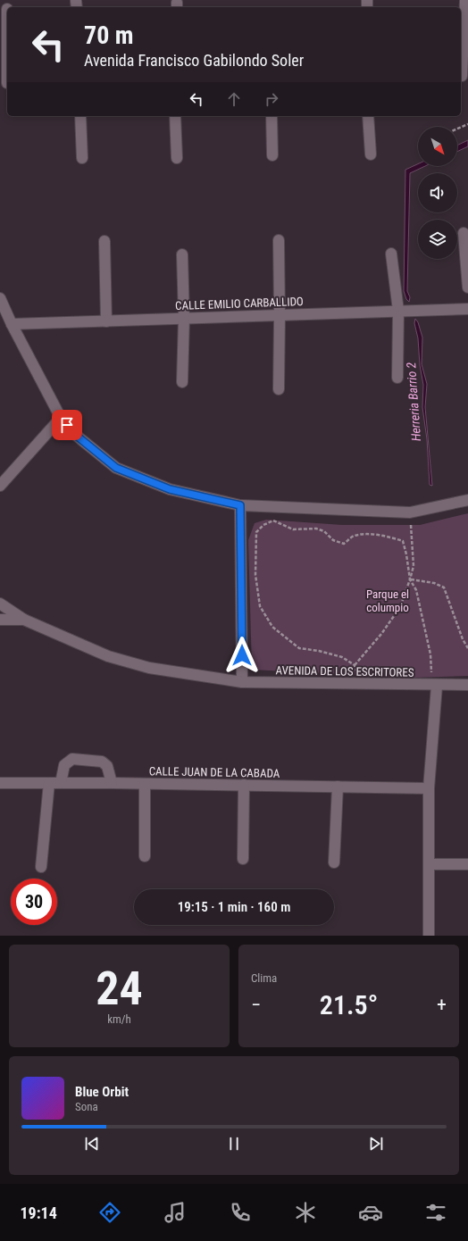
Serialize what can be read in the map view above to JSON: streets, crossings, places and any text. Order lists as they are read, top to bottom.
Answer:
{
  "streets": {
    "street": ["CALLE EMILIO CARBALLIDO", "AVENIDA DE LOS ESCRITORES", "CALLE JUAN DE LA CABADA"]
  },
  "water": ["Herreria Barrio 2"],
  "parks": ["Parque el columpio"],
  "north": "bottom right",
  "page": {
    "turn": ["70 m", "Avenida Francisco Gabilondo Soler"],
    "limit": "30",
    "trip": "19:15 · 1 min · 160 m",
    "tile": [
      ["24", "km/h"],
      "Clima"
    ],
    "heat": ["−", "21.5°", "+"],
    "song": ["Blue Orbit", "Sona"],
    "tabs": "19:14"
  }
}
